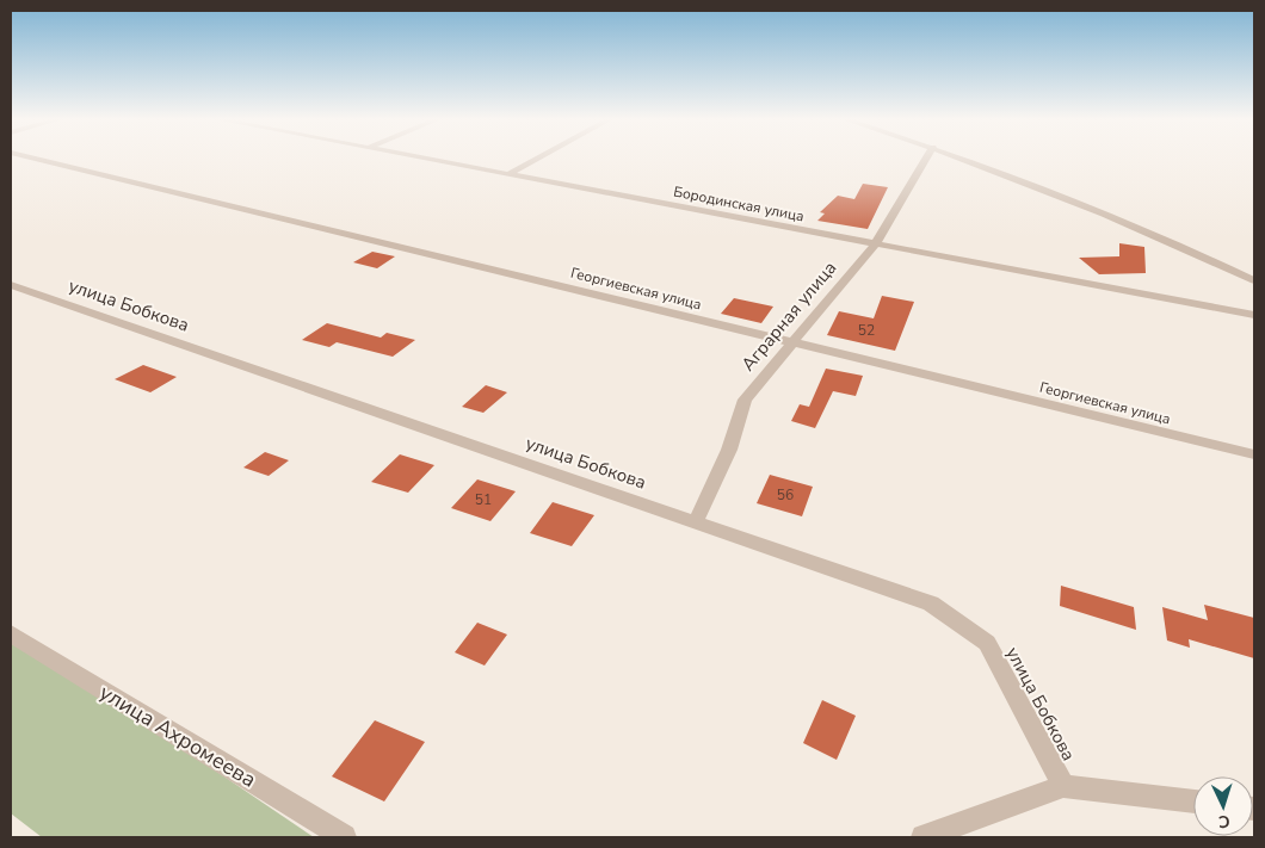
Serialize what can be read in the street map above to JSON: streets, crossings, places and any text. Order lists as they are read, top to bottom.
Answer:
{
  "streets": {
    "street": [
      "Бородинская улица",
      "Георгиевская улица",
      "улица Бобкова",
      "Аграрная улица",
      "улица Ахромеева"
    ]
  },
  "crossings": [
    ["Бородинская улица", "Аграрная улица"],
    ["Георгиевская улица", "Аграрная улица"],
    ["улица Бобкова", "Аграрная улица"]
  ],
  "house_numbers": ["52", "56", "51"],
  "north": "bottom"
}
